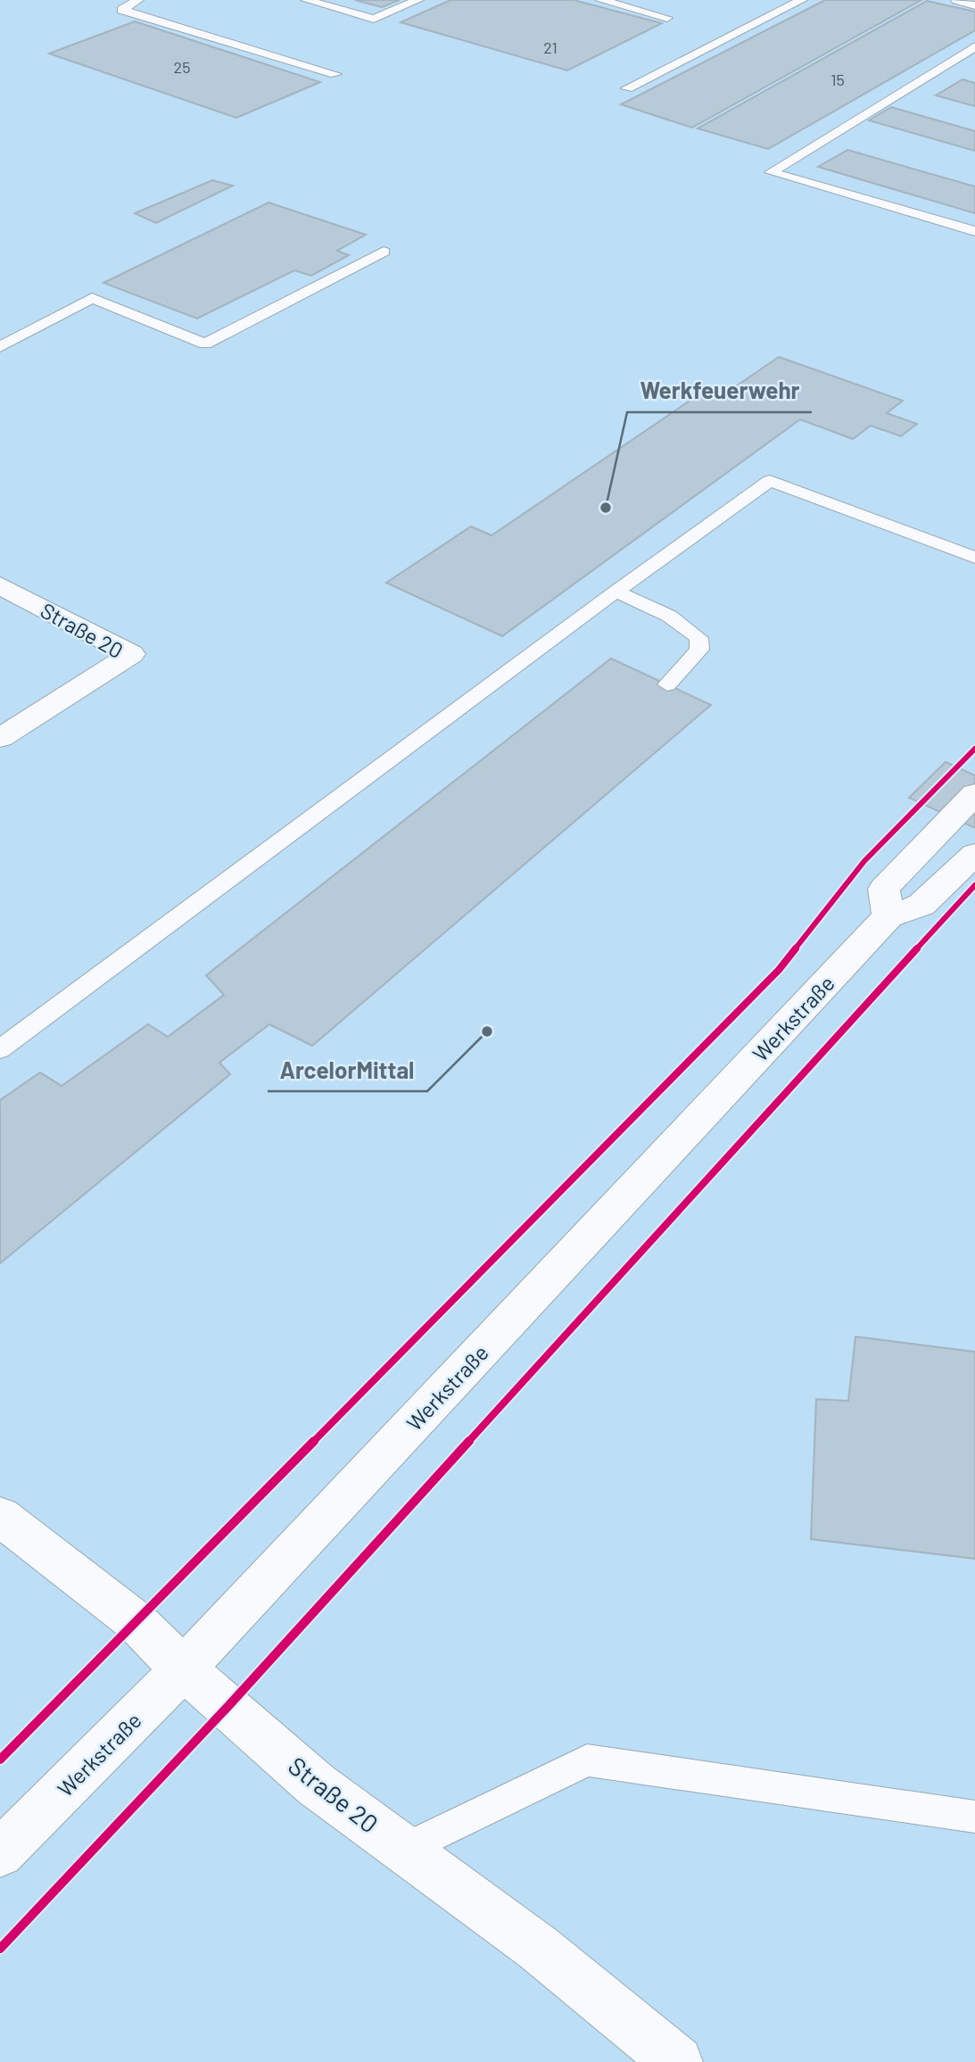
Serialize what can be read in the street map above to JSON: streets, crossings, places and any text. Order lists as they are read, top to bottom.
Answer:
{
  "streets": {
    "street": ["Straße 20", "Werkstraße"]
  },
  "crossings": [
    ["Straße 20", "Werkstraße"]
  ],
  "places": ["Werkfeuerwehr", "ArcelorMittal"],
  "house_numbers": ["21", "25", "15"]
}
